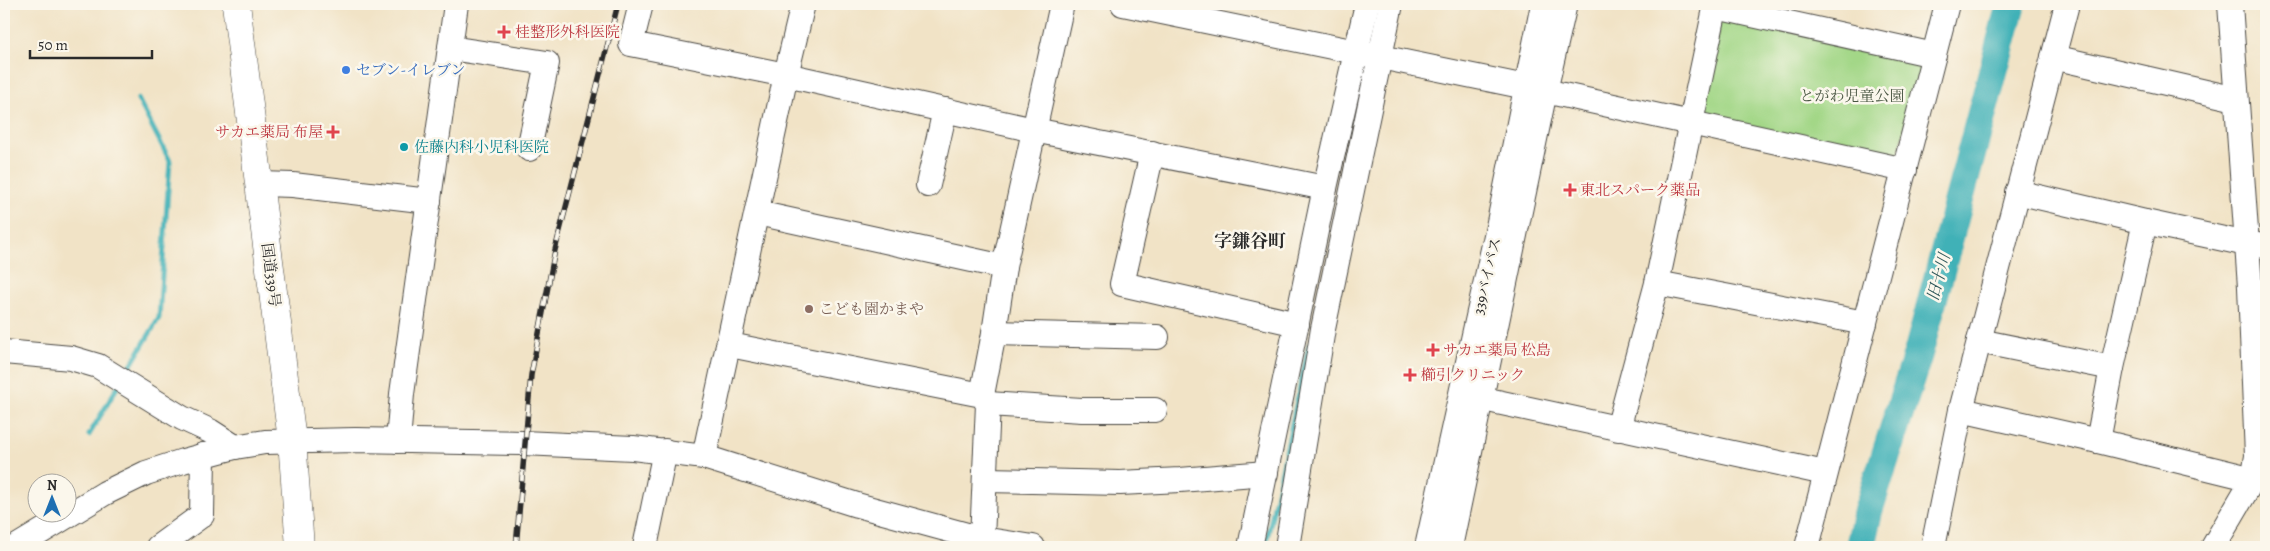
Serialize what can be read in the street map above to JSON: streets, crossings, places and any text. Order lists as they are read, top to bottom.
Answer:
{
  "streets": {
    "highway": ["国道339号"],
    "street": ["339バイパス"]
  },
  "districts": ["字鎌谷町"],
  "water": ["旧十川"],
  "parks": ["とがわ児童公園"],
  "places": {
    "health": [
      "桂整形外科医院",
      "サカエ薬局 布屋",
      "東北スパーク薬品",
      "サカエ薬局 松島",
      "櫛引クリニック"
    ],
    "other": ["セブン-イレブン", "佐藤内科小児科医院", "こども園かまや"]
  },
  "scale_bar": "50 m",
  "north": "top"
}
